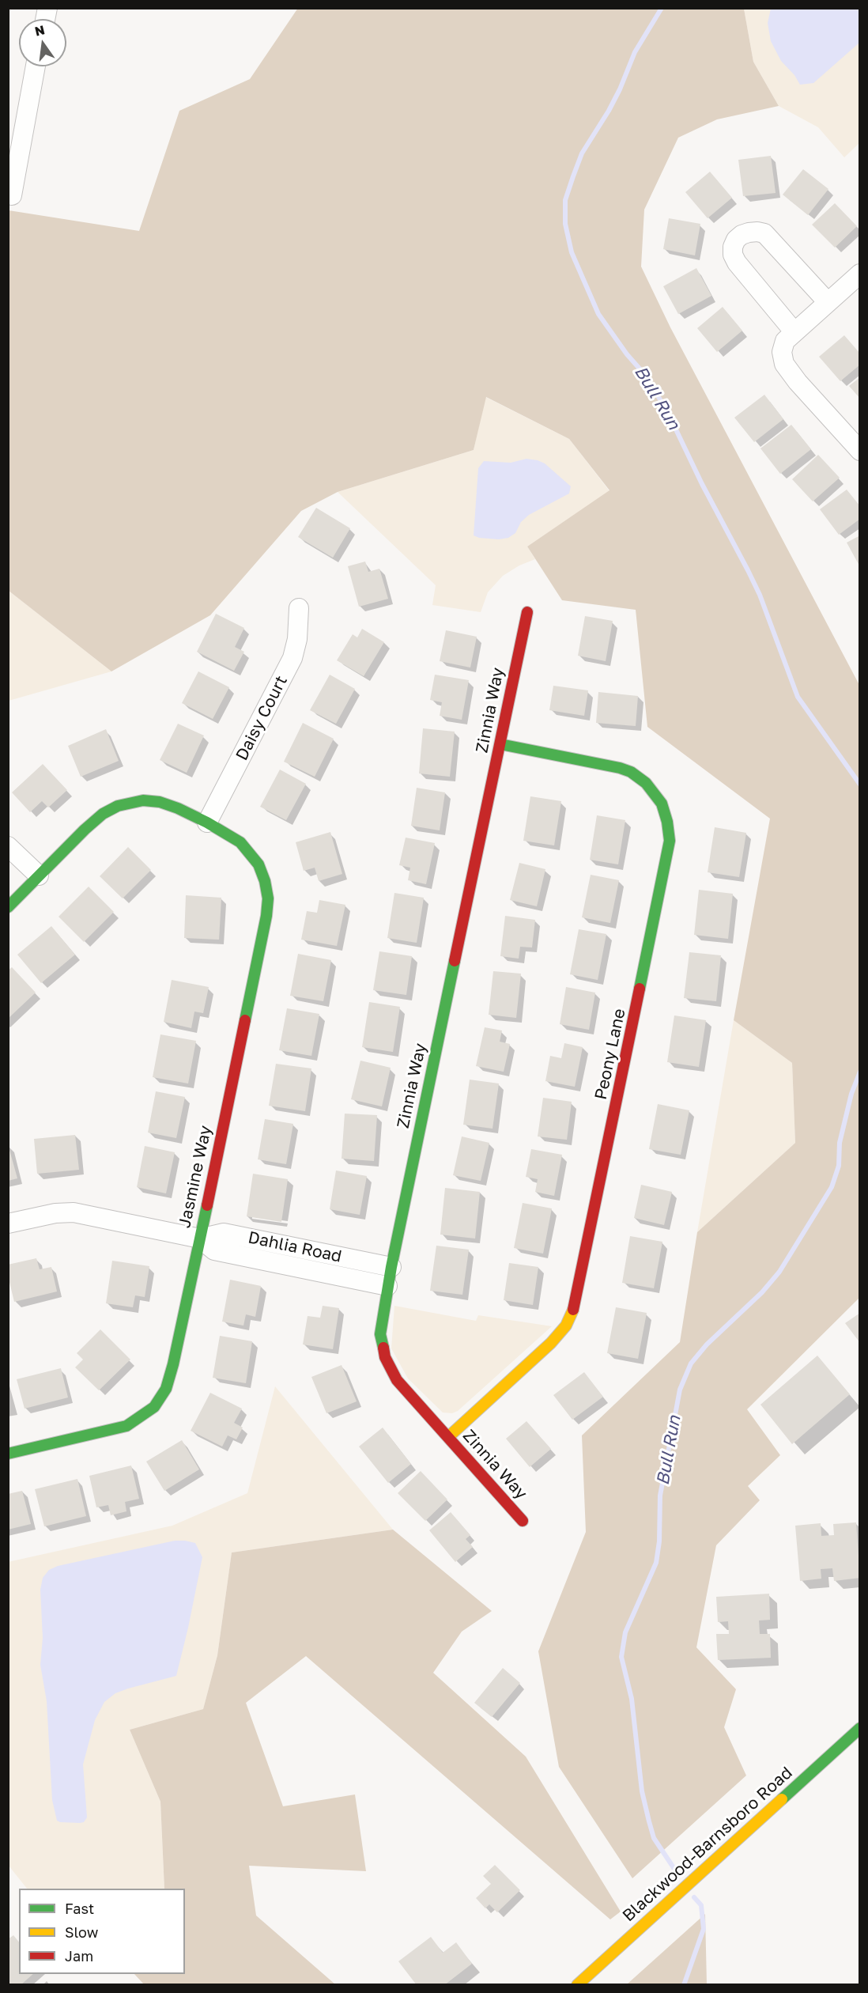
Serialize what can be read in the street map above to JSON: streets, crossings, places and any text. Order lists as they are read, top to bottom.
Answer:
{
  "streets": {
    "street": [
      "Zinnia Way",
      "Daisy Court",
      "Peony Lane",
      "Jasmine Way",
      "Dahlia Road",
      "Blackwood-Barnsboro Road"
    ]
  },
  "crossings": [
    ["Zinnia Way", "Peony Lane"],
    ["Zinnia Way", "Dahlia Road"],
    ["Daisy Court", "Jasmine Way"],
    ["Jasmine Way", "Dahlia Road"]
  ],
  "water": ["Bull Run"],
  "legend": ["Fast", "Slow", "Jam"],
  "north": "top"
}
